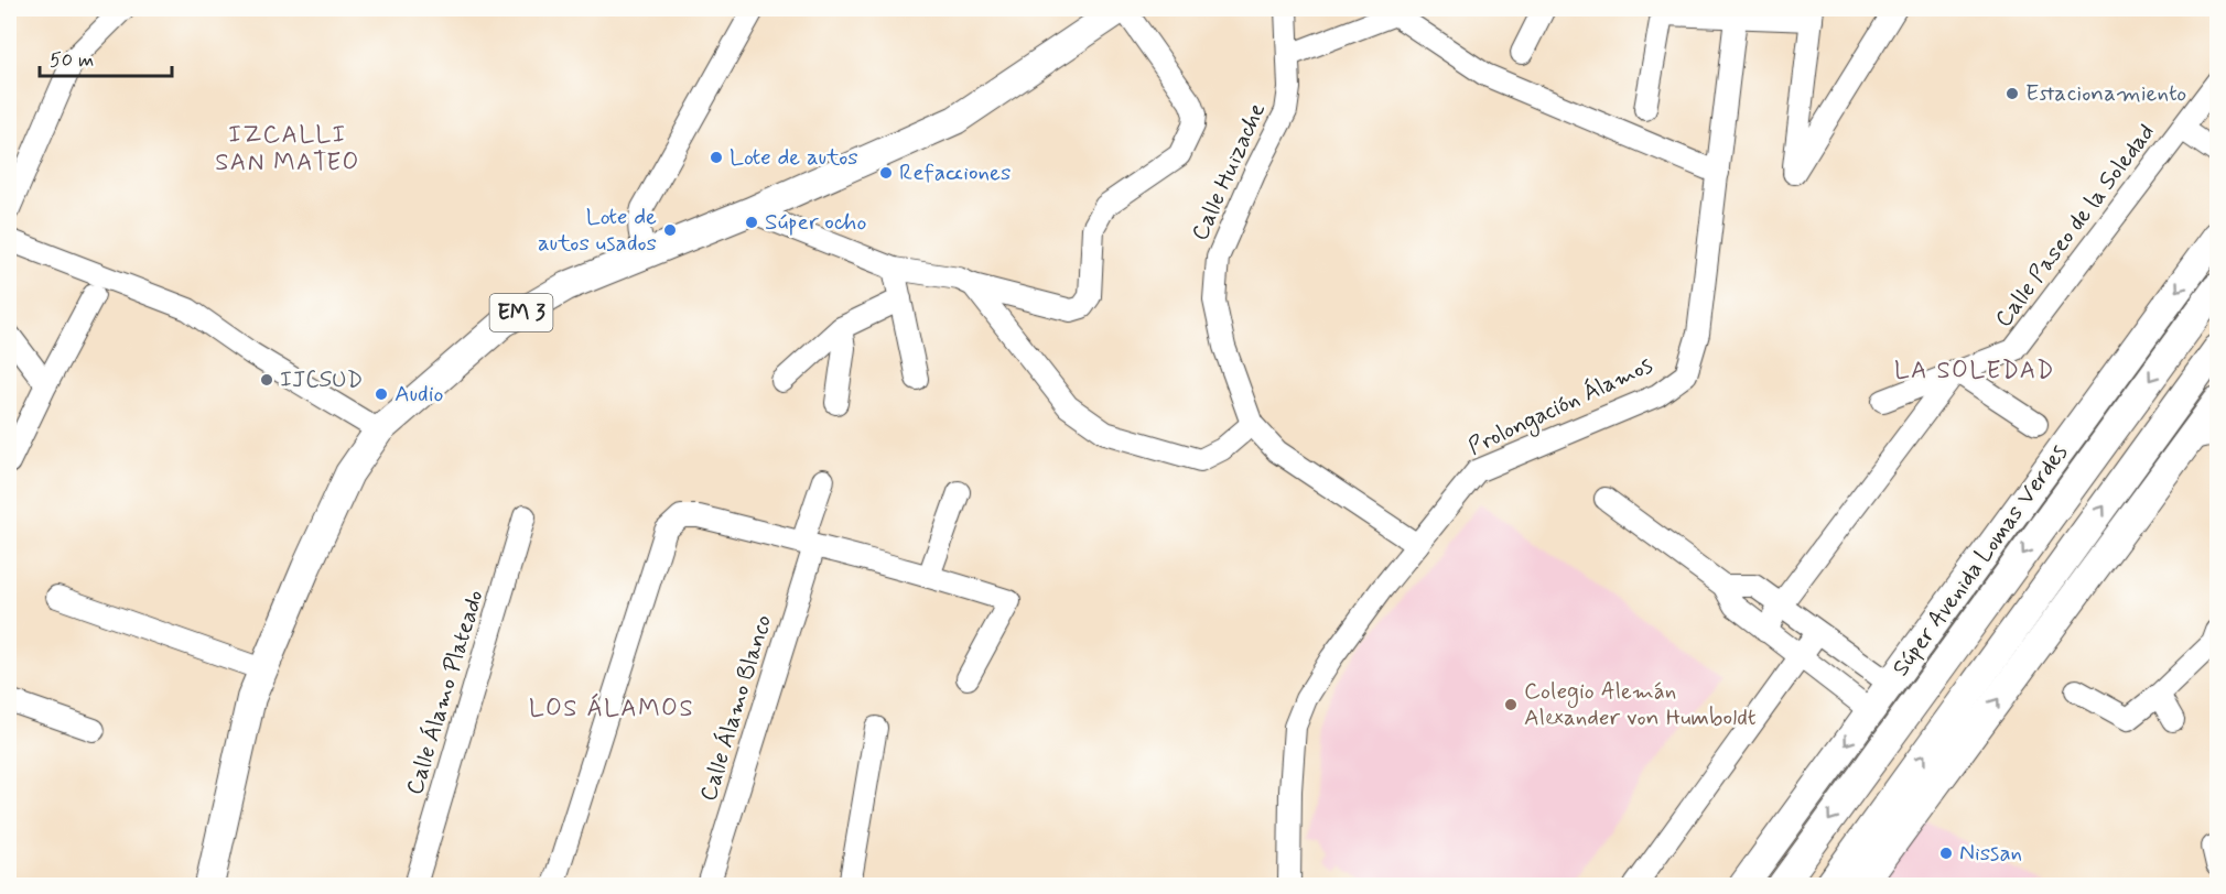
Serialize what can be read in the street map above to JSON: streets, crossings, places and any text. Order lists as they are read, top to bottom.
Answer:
{
  "streets": {
    "main road": ["EM 3", "Súper Avenida Lomas Verdes"],
    "street": [
      "Calle Huizache",
      "Calle Paseo de la Soledad",
      "Prolongación Álamos",
      "Calle Álamo Plateado",
      "Calle Álamo Blanco"
    ]
  },
  "crossings": [
    ["Calle Huizache", "Prolongación Álamos"]
  ],
  "districts": ["IZCALLI SAN MATEO", "LA SOLEDAD", "LOS ÁLAMOS"],
  "places": [
    "Estacionamiento",
    "Lote de autos",
    "Refacciones",
    "Súper ocho",
    "Lote de autos usados",
    "IJCSUD",
    "Audio",
    "Colegio Alemán Alexander von Humboldt",
    "Nissan"
  ],
  "scale_bar": "50 m"
}
